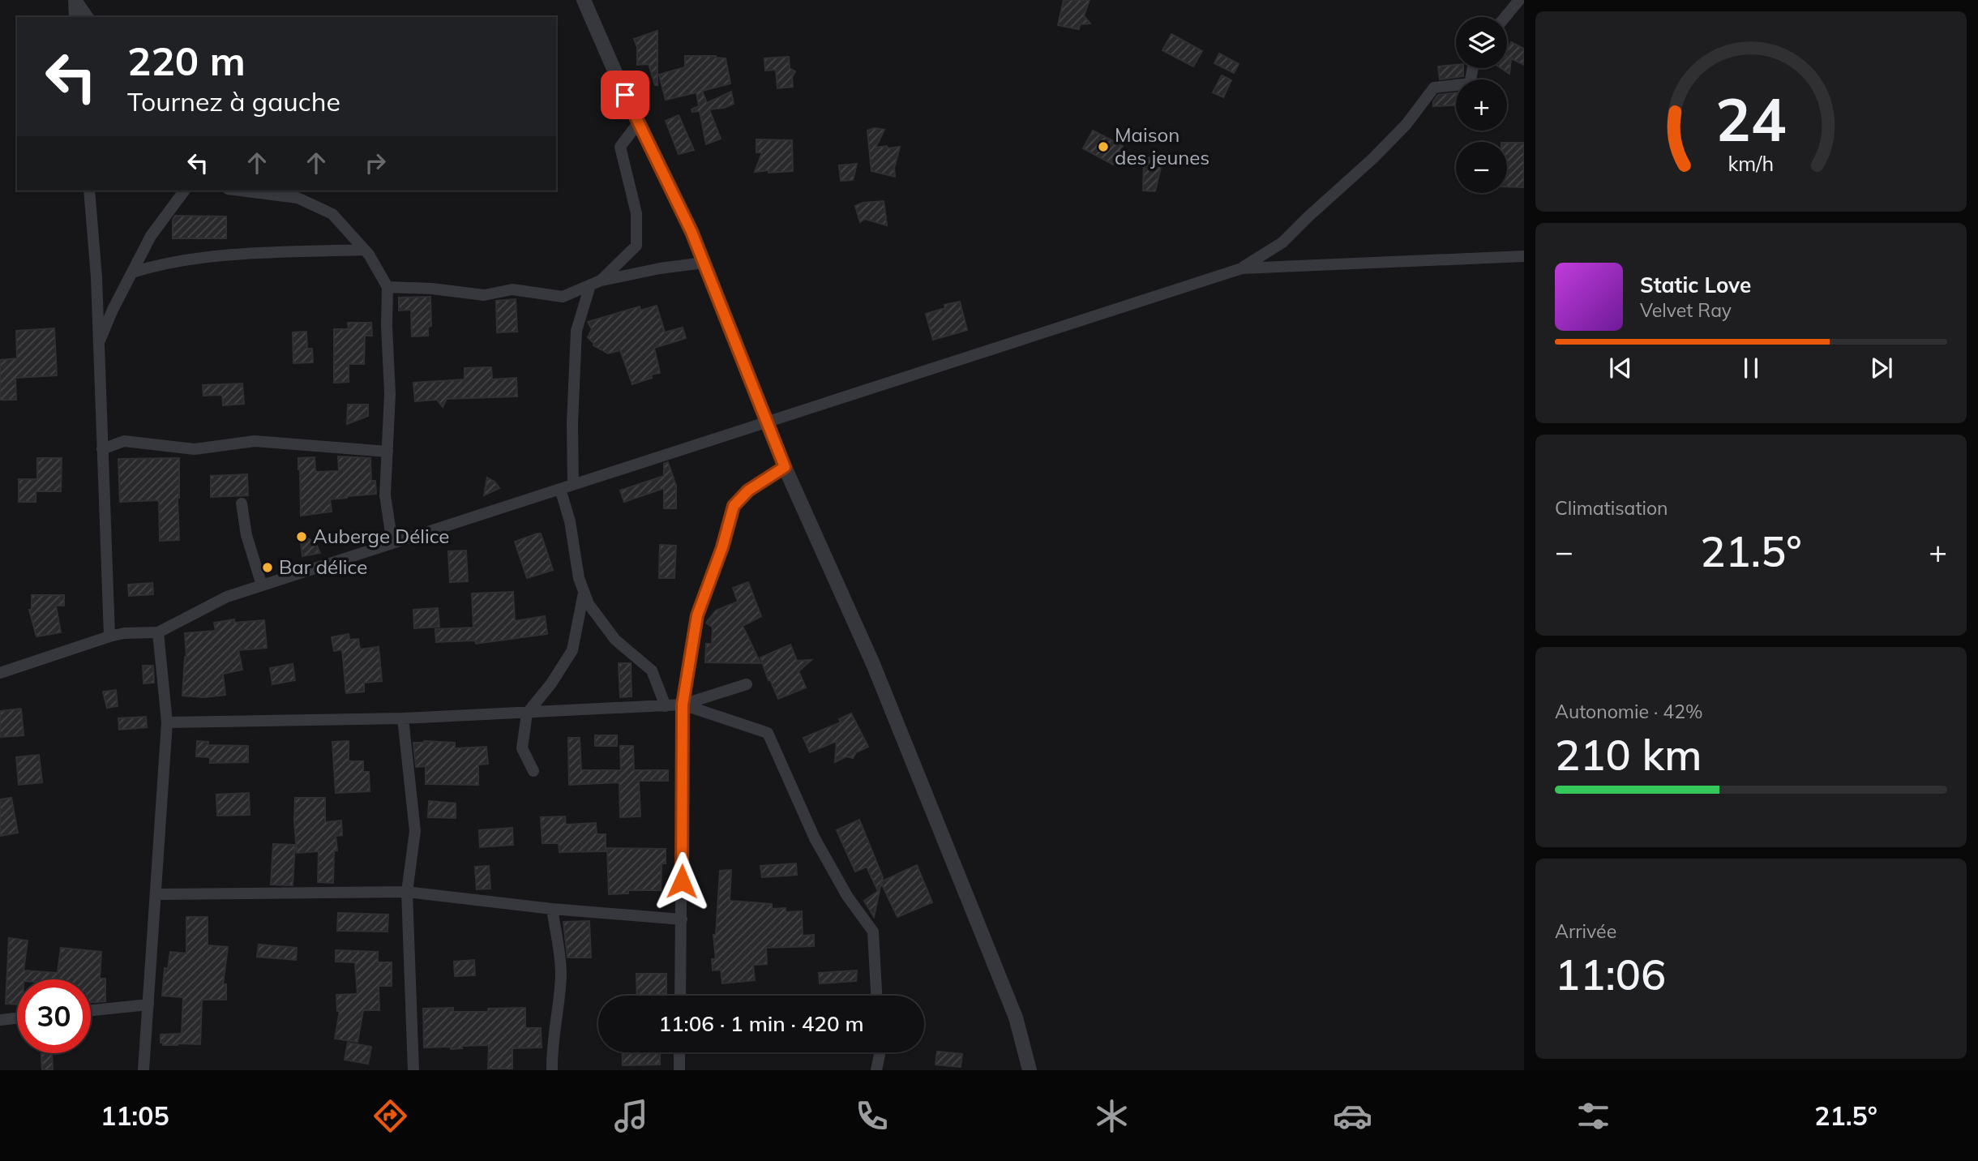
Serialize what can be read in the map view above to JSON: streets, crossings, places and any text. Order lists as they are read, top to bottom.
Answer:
{
  "places": ["Maison des jeunes", "Auberge Délice", "Bar délice"],
  "page": {
    "map_buttons": ["+", "−"],
    "turn": ["220 m", "Tournez à gauche"],
    "song": ["Static Love", "Velvet Ray"],
    "tile": [
      "Climatisation",
      ["Autonomie · 42%", "210 km"],
      ["Arrivée", "11:06"]
    ],
    "heat": ["−", "21.5°", "+"],
    "limit": "30",
    "trip": "11:06 · 1 min · 420 m",
    "tabs": ["11:05", "21.5°"],
    "gauge": ["24", "km/h"]
  }
}
